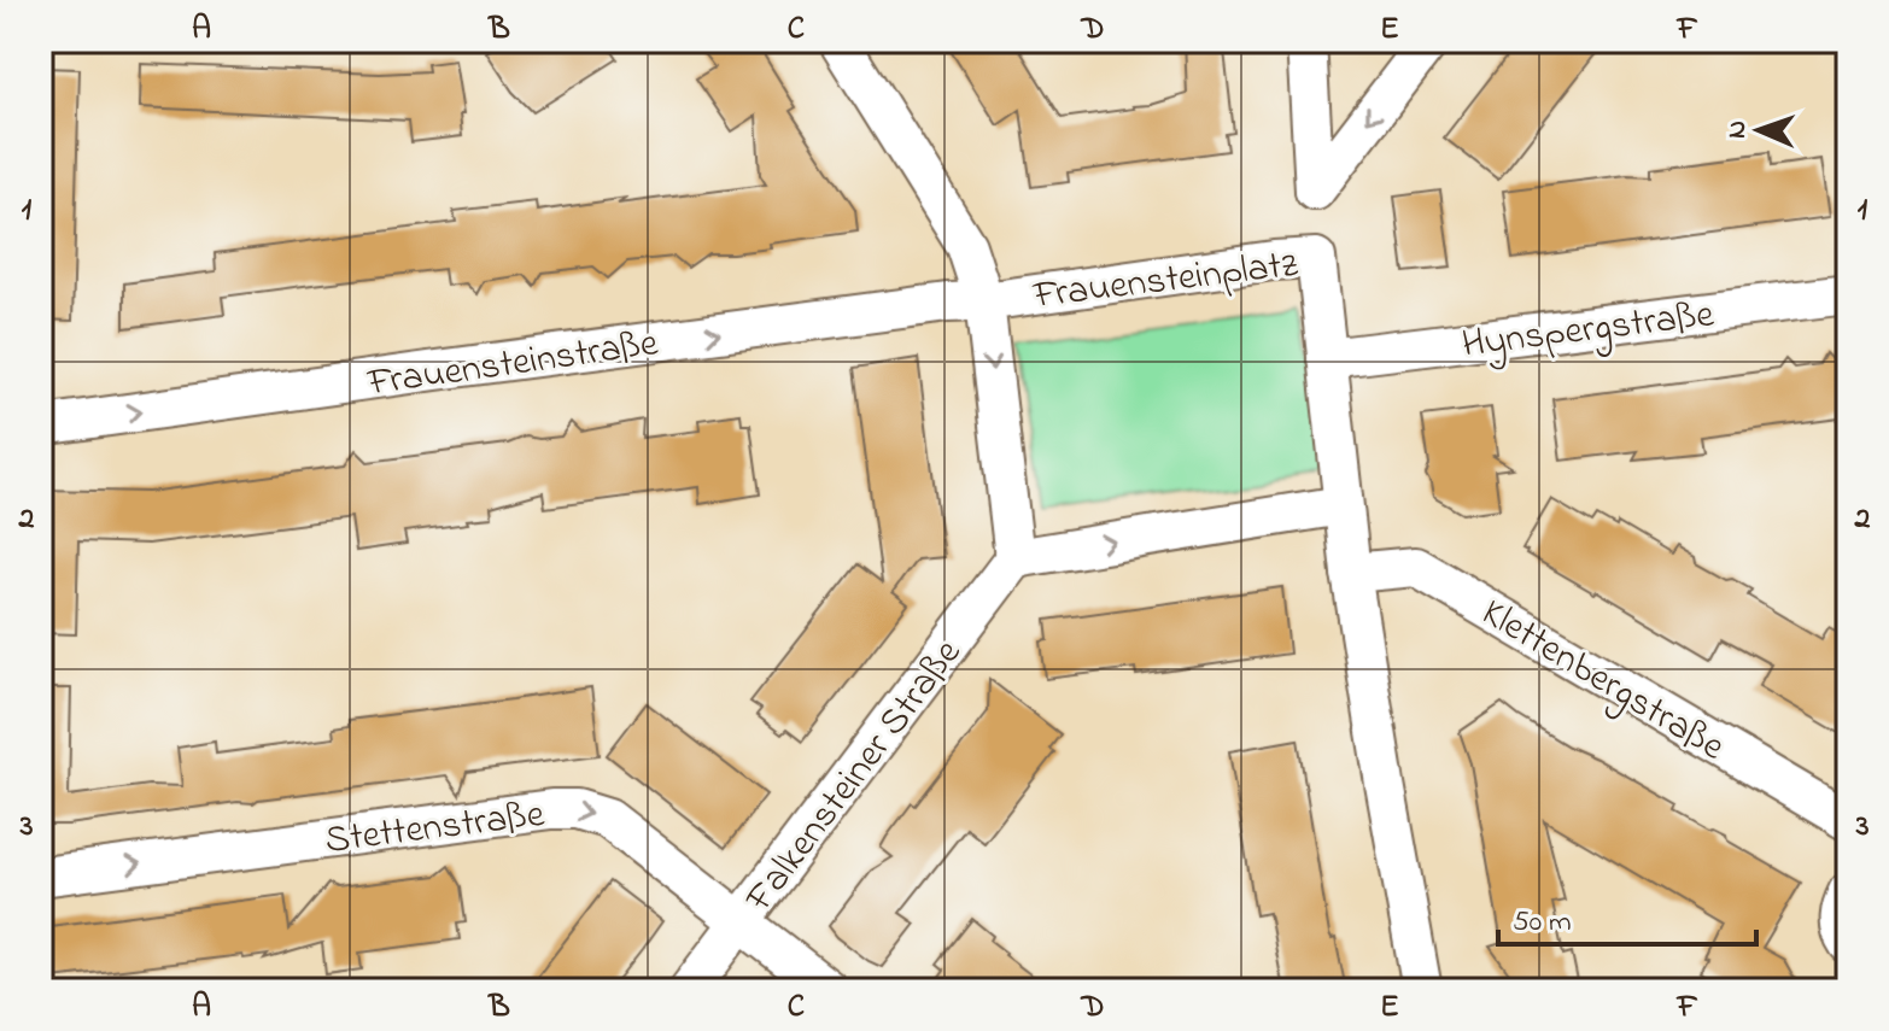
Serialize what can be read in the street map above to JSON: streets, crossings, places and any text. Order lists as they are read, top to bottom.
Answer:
{
  "streets": {
    "street": [
      "Frauensteinplatz",
      "Hynspergstraße",
      "Frauensteinstraße",
      "Klettenbergstraße",
      "Falkensteiner Straße",
      "Stettenstraße"
    ]
  },
  "crossings": [
    ["Frauensteinplatz", "Hynspergstraße"],
    ["Frauensteinplatz", "Frauensteinstraße"],
    ["Frauensteinplatz", "Klettenbergstraße"],
    ["Frauensteinplatz", "Falkensteiner Straße"],
    ["Falkensteiner Straße", "Stettenstraße"]
  ],
  "one_way": ["Frauensteinstraße", "Stettenstraße"],
  "scale_bar": "50 m",
  "north": "left",
  "grid": {
    "columns": [
      "A",
      "B",
      "C",
      "D",
      "E",
      "F"
    ],
    "rows": ["1", "2", "3"]
  }
}
